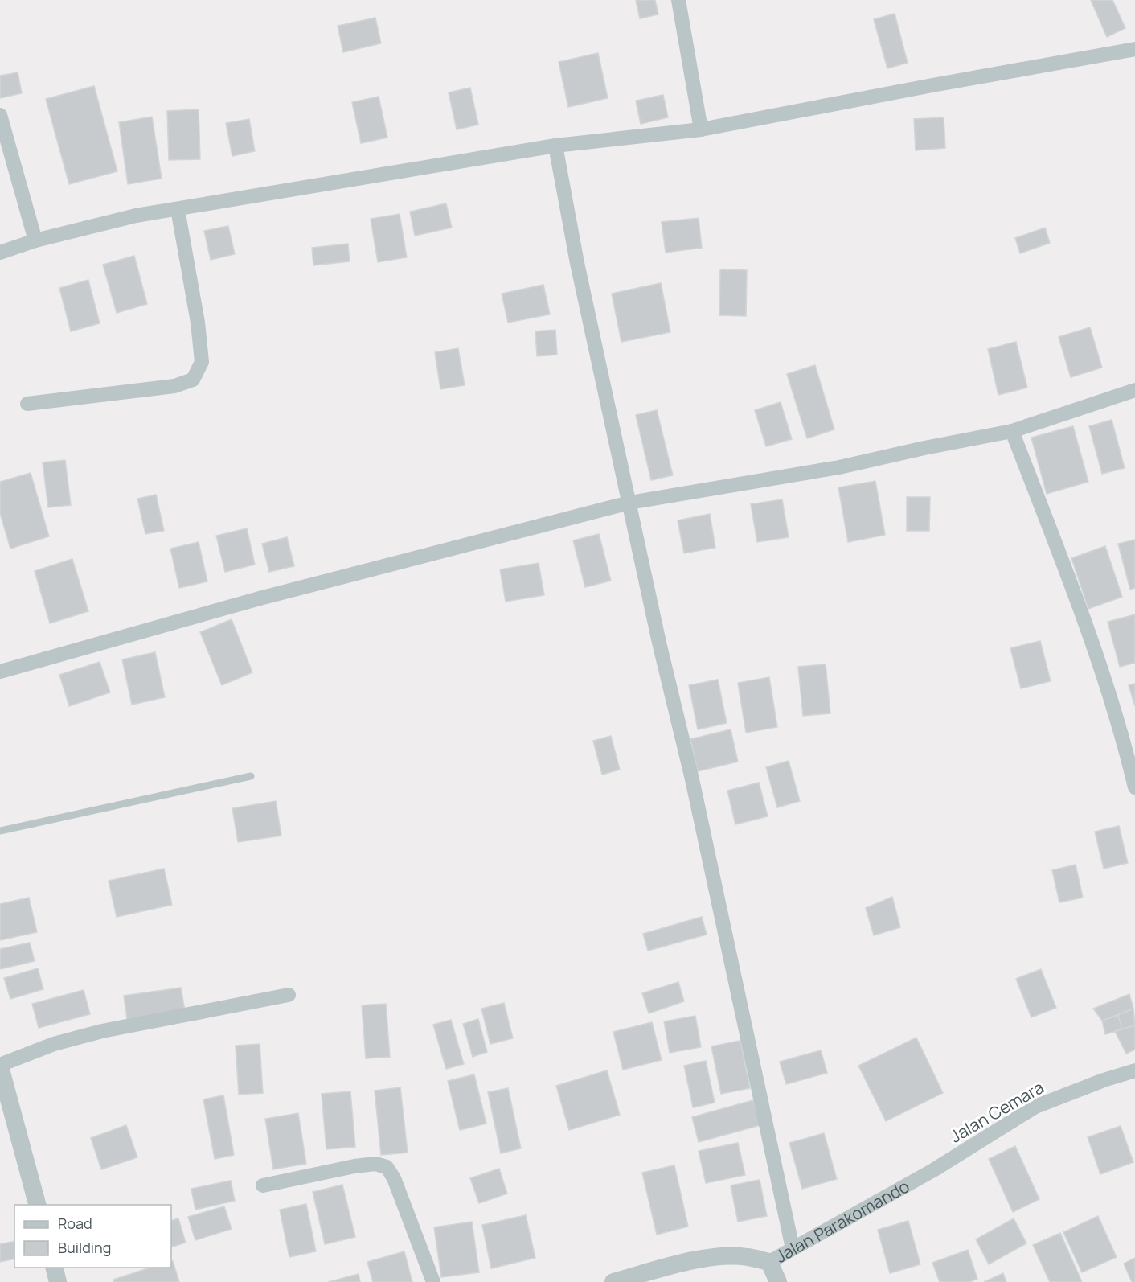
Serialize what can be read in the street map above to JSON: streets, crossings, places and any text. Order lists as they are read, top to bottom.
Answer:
{
  "streets": {
    "street": ["Jalan Cemara", "Jalan Parakomando"]
  },
  "crossings": [
    ["Jalan Cemara", "Jalan Parakomando"]
  ],
  "legend": ["Road", "Building"]
}
